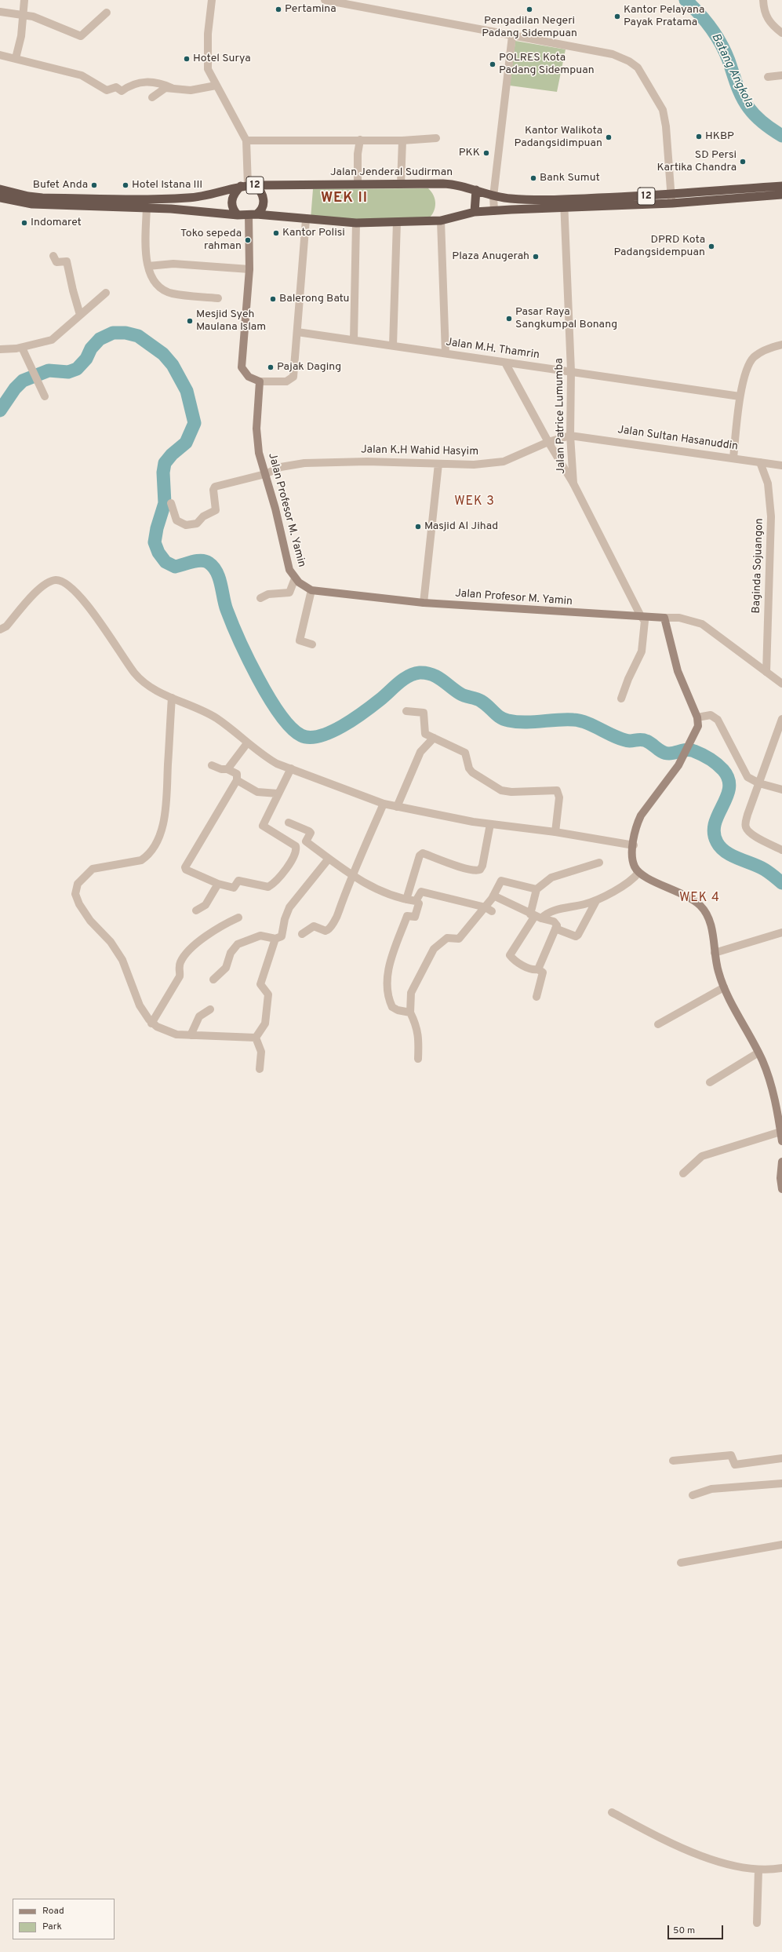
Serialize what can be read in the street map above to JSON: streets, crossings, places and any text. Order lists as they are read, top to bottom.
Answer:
{
  "streets": {
    "highway": ["Jalan Jenderal Sudirman", "12"],
    "main road": ["Jalan Profesor M. Yamin"],
    "street": [
      "Jalan M.H. Thamrin",
      "Jalan Patrice Lumumba",
      "Jalan Sultan Hasanuddin",
      "Jalan K.H Wahid Hasyim",
      "Baginda Sojuangon"
    ]
  },
  "crossings": [
    ["Jalan Jenderal Sudirman", "Jalan Patrice Lumumba"],
    ["Jalan M.H. Thamrin", "Jalan Patrice Lumumba"],
    ["Jalan Patrice Lumumba", "Jalan Sultan Hasanuddin"],
    ["Jalan Patrice Lumumba", "Jalan K.H Wahid Hasyim"],
    ["Jalan Patrice Lumumba", "Jalan Profesor M. Yamin"],
    ["Jalan Sultan Hasanuddin", "Jalan K.H Wahid Hasyim"],
    ["Jalan Sultan Hasanuddin", "Baginda Sojuangon"],
    ["Jalan K.H Wahid Hasyim", "Jalan Profesor M. Yamin"]
  ],
  "districts": ["WEK II", "WEK 3", "WEK 4"],
  "water": ["Batang Angkola"],
  "places": [
    "Pertamina",
    "Pengadilan Negeri Padang Sidempuan",
    "Kantor Pelayana Payak Pratama",
    "Hotel Surya",
    "POLRES Kota Padang Sidempuan",
    "HKBP",
    "Kantor Walikota Padangsidimpuan",
    "PKK",
    "SD Persi Kartika Chandra",
    "Bank Sumut",
    "Bufet Anda",
    "Hotel Istana III",
    "Indomaret",
    "Kantor Polisi",
    "Toko sepeda rahman",
    "DPRD Kota Padangsidempuan",
    "Plaza Anugerah",
    "Balerong Batu",
    "Pasar Raya Sangkumpal Bonang",
    "Mesjid Syeh Maulana Islam",
    "Pajak Daging",
    "Masjid Al Jihad"
  ],
  "legend": ["Road", "Park"],
  "scale_bar": "50 m"
}
